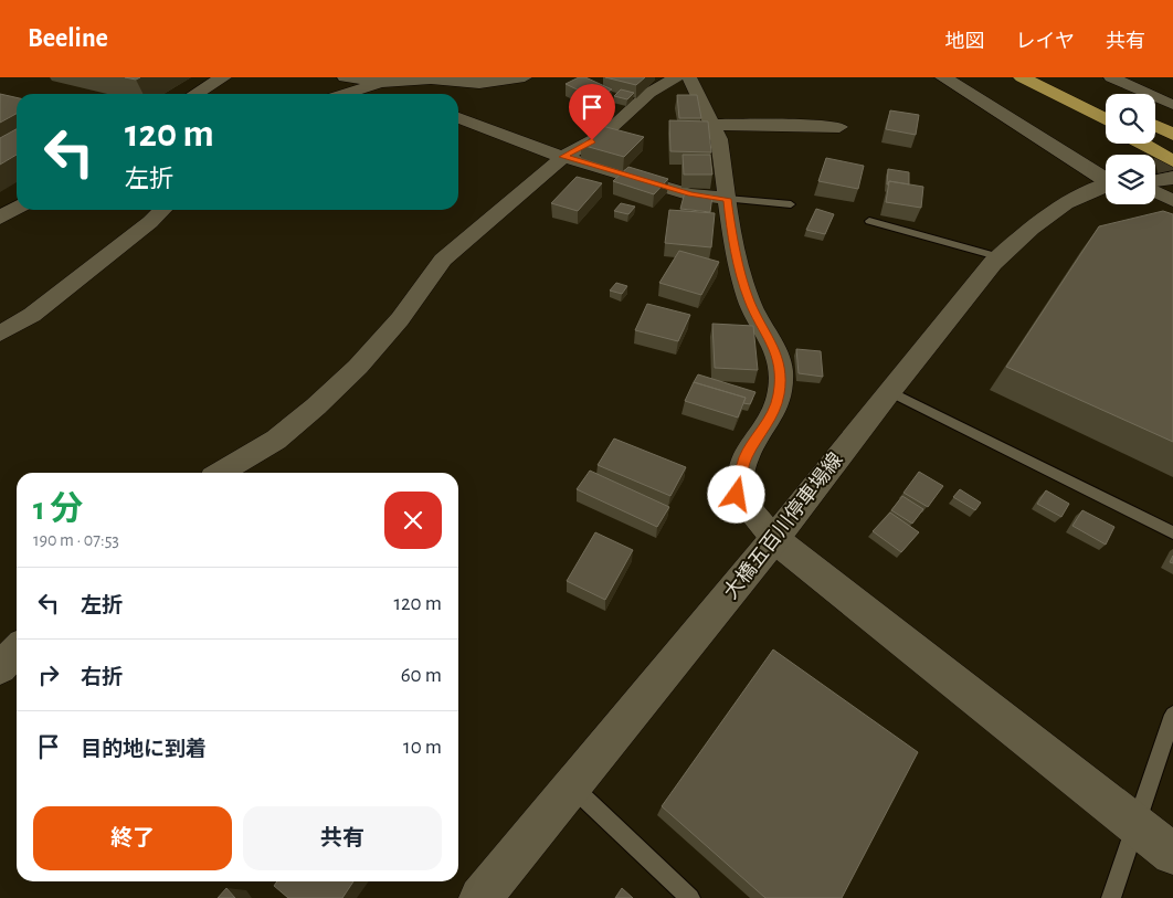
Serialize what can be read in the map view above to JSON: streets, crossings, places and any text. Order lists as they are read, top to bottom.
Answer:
{
  "streets": {
    "main road": ["大橋五百川停車場線"]
  },
  "page": {
    "header": "Beeline",
    "nav": ["地図", "レイヤ", "共有"],
    "turn": ["120 m", "左折"],
    "heading": ["1 分", "190 m · 07:53"],
    "list": [
      {
        "name": "左折",
        "value": "120 m"
      },
      {
        "name": "右折",
        "value": "60 m"
      },
      {
        "name": "目的地に到着",
        "value": "10 m"
      }
    ],
    "buttons": ["終了", "共有"]
  }
}
